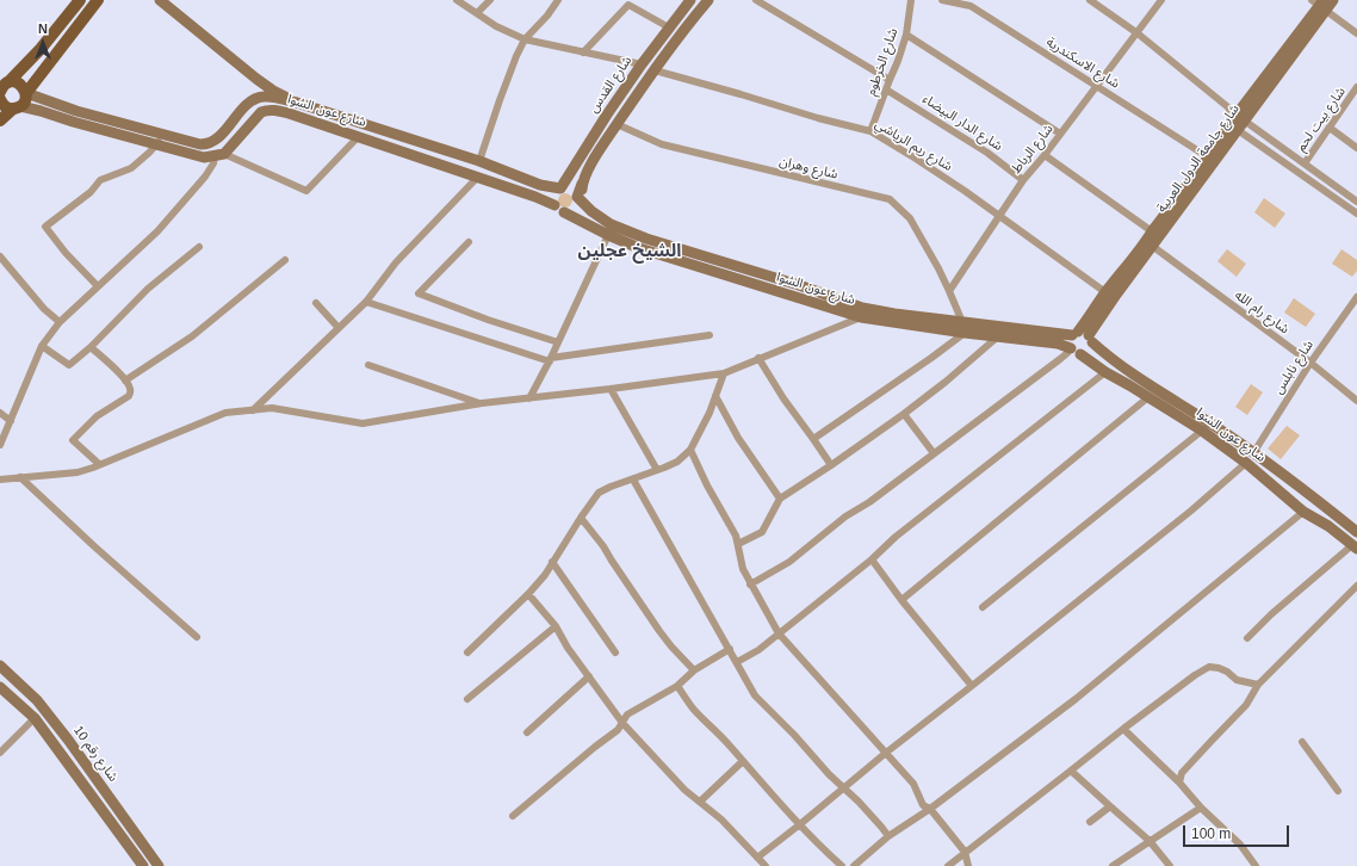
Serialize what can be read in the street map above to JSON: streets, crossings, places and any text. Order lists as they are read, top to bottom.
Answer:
{
  "streets": {
    "main road": [
      "شارع القدس",
      "شارع عون الشوا",
      "شارع جامعة الدول العربية",
      "شارع رقم 10"
    ],
    "street": [
      "شارع الخرطوم",
      "شارع الاسكندرية",
      "شارع بيت لحم",
      "شارع الدار البيضاء",
      "شارع ريم الرياشي",
      "شارع الرباط",
      "شارع وهران",
      "شارع رام الله",
      "شارع نابلس"
    ]
  },
  "crossings": [
    ["شارع الخرطوم", "شارع الدار البيضاء"],
    ["شارع الخرطوم", "شارع ريم الرياشي"],
    ["شارع الاسكندرية", "شارع الرباط"],
    ["شارع القدس", "شارع عون الشوا"],
    ["شارع عون الشوا", "شارع جامعة الدول العربية"],
    ["شارع عون الشوا", "شارع نابلس"],
    ["شارع الدار البيضاء", "شارع الرباط"],
    ["شارع ريم الرياشي", "شارع الرباط"],
    ["شارع ريم الرياشي", "شارع جامعة الدول العربية"],
    ["شارع الرباط", "شارع وهران"],
    ["شارع جامعة الدول العربية", "شارع رام الله"],
    ["شارع رام الله", "شارع نابلس"]
  ],
  "districts": ["الشيخ عجلين"],
  "scale_bar": "100 m",
  "north": "top"
}
